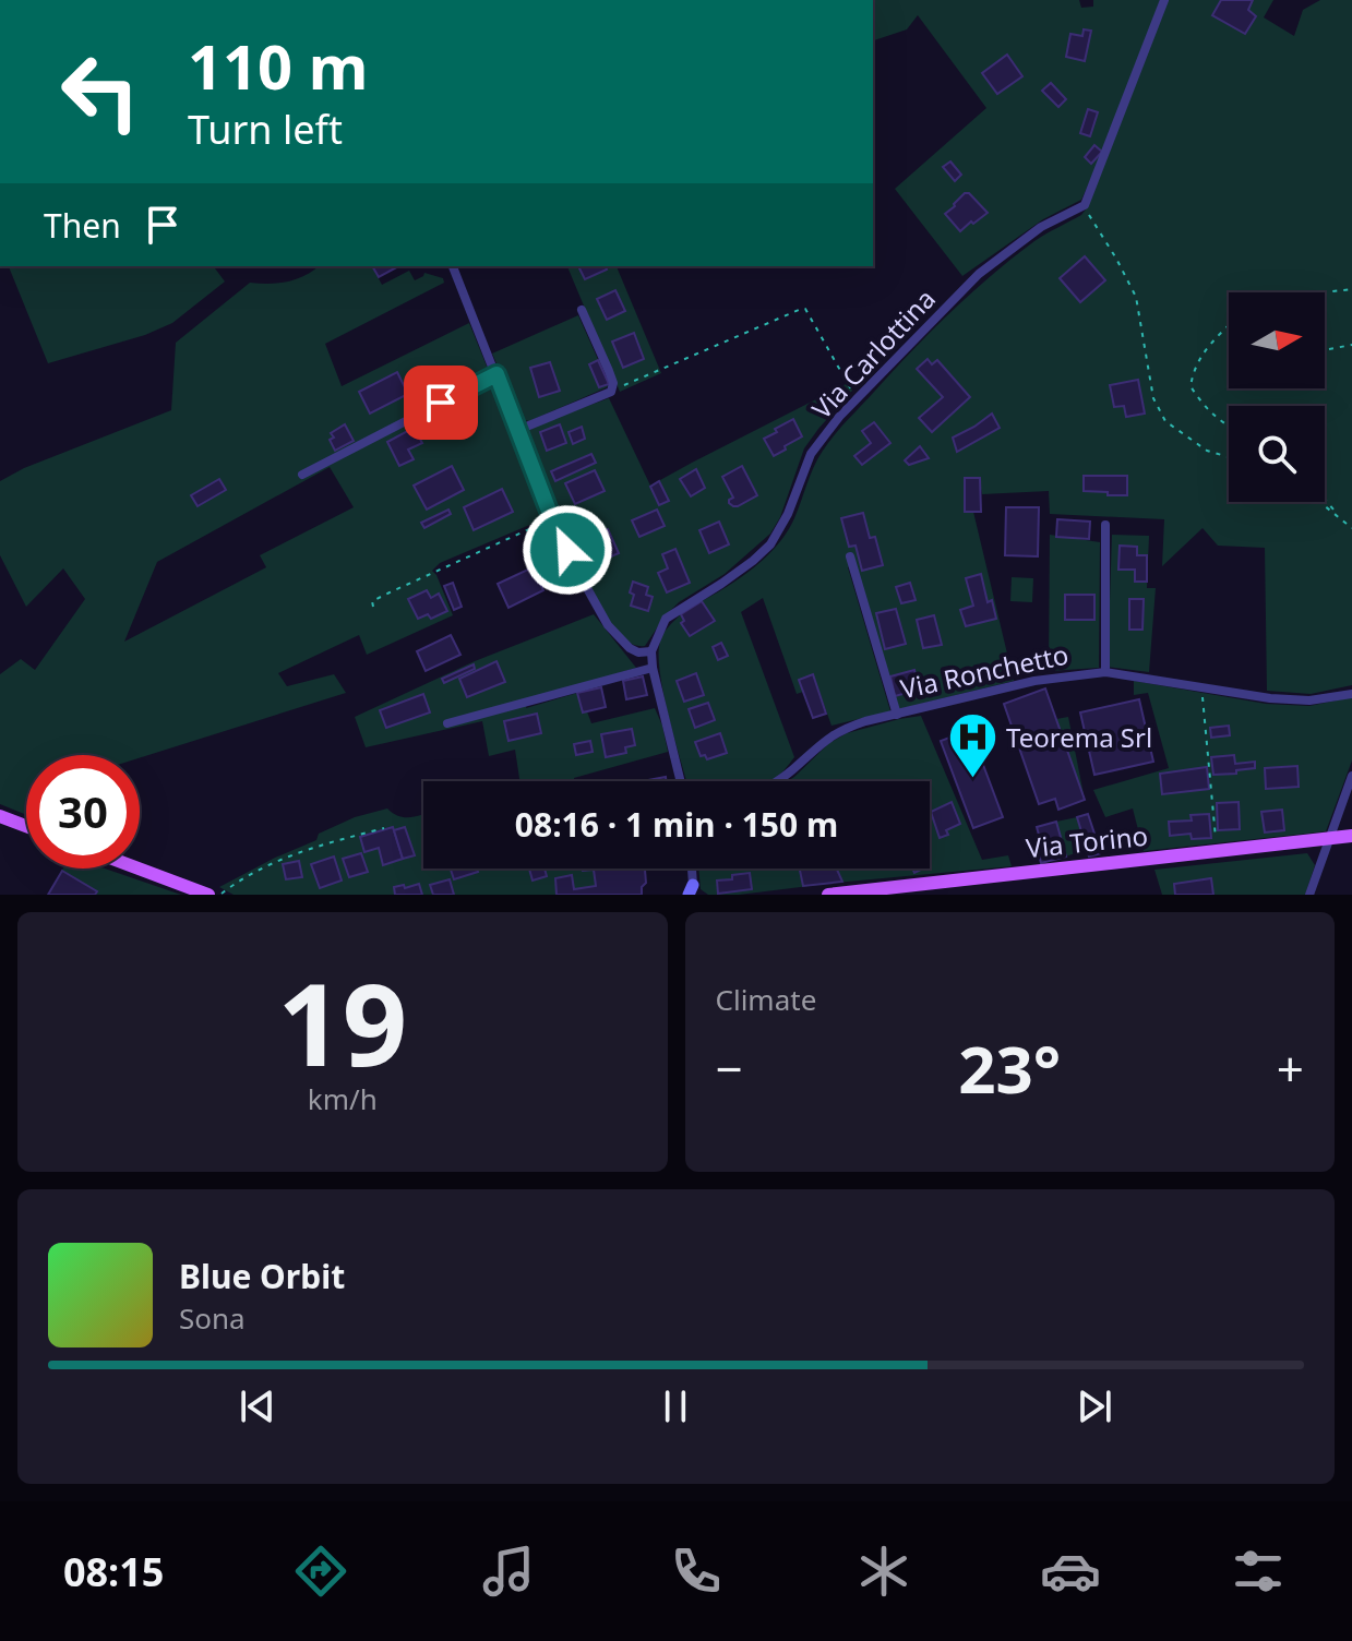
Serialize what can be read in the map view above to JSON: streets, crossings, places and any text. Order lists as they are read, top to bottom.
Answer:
{
  "streets": {
    "main road": ["Via Torino"],
    "street": ["Via Carlottina", "Via Ronchetto"]
  },
  "places": {
    "hospital": ["Teorema Srl"]
  },
  "north": "right",
  "page": {
    "turn": ["110 m", "Turn left"],
    "then": "Then",
    "limit": "30",
    "trip": "08:16 · 1 min · 150 m",
    "tile": [
      ["19", "km/h"],
      "Climate"
    ],
    "heat": ["−", "23°", "+"],
    "song": ["Blue Orbit", "Sona"],
    "tabs": "08:15"
  }
}
